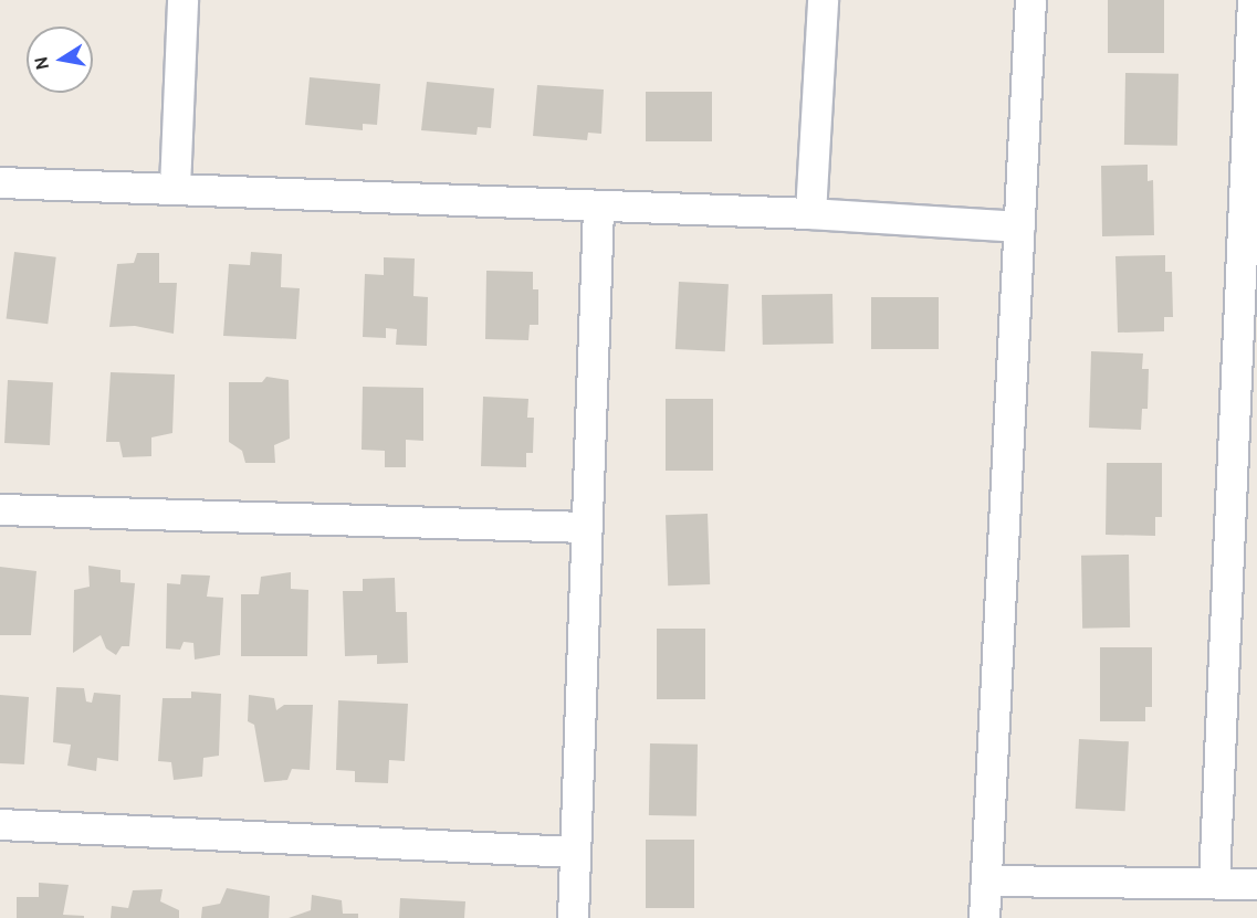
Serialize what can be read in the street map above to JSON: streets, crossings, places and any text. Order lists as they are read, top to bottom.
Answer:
{
  "north": "left"
}
